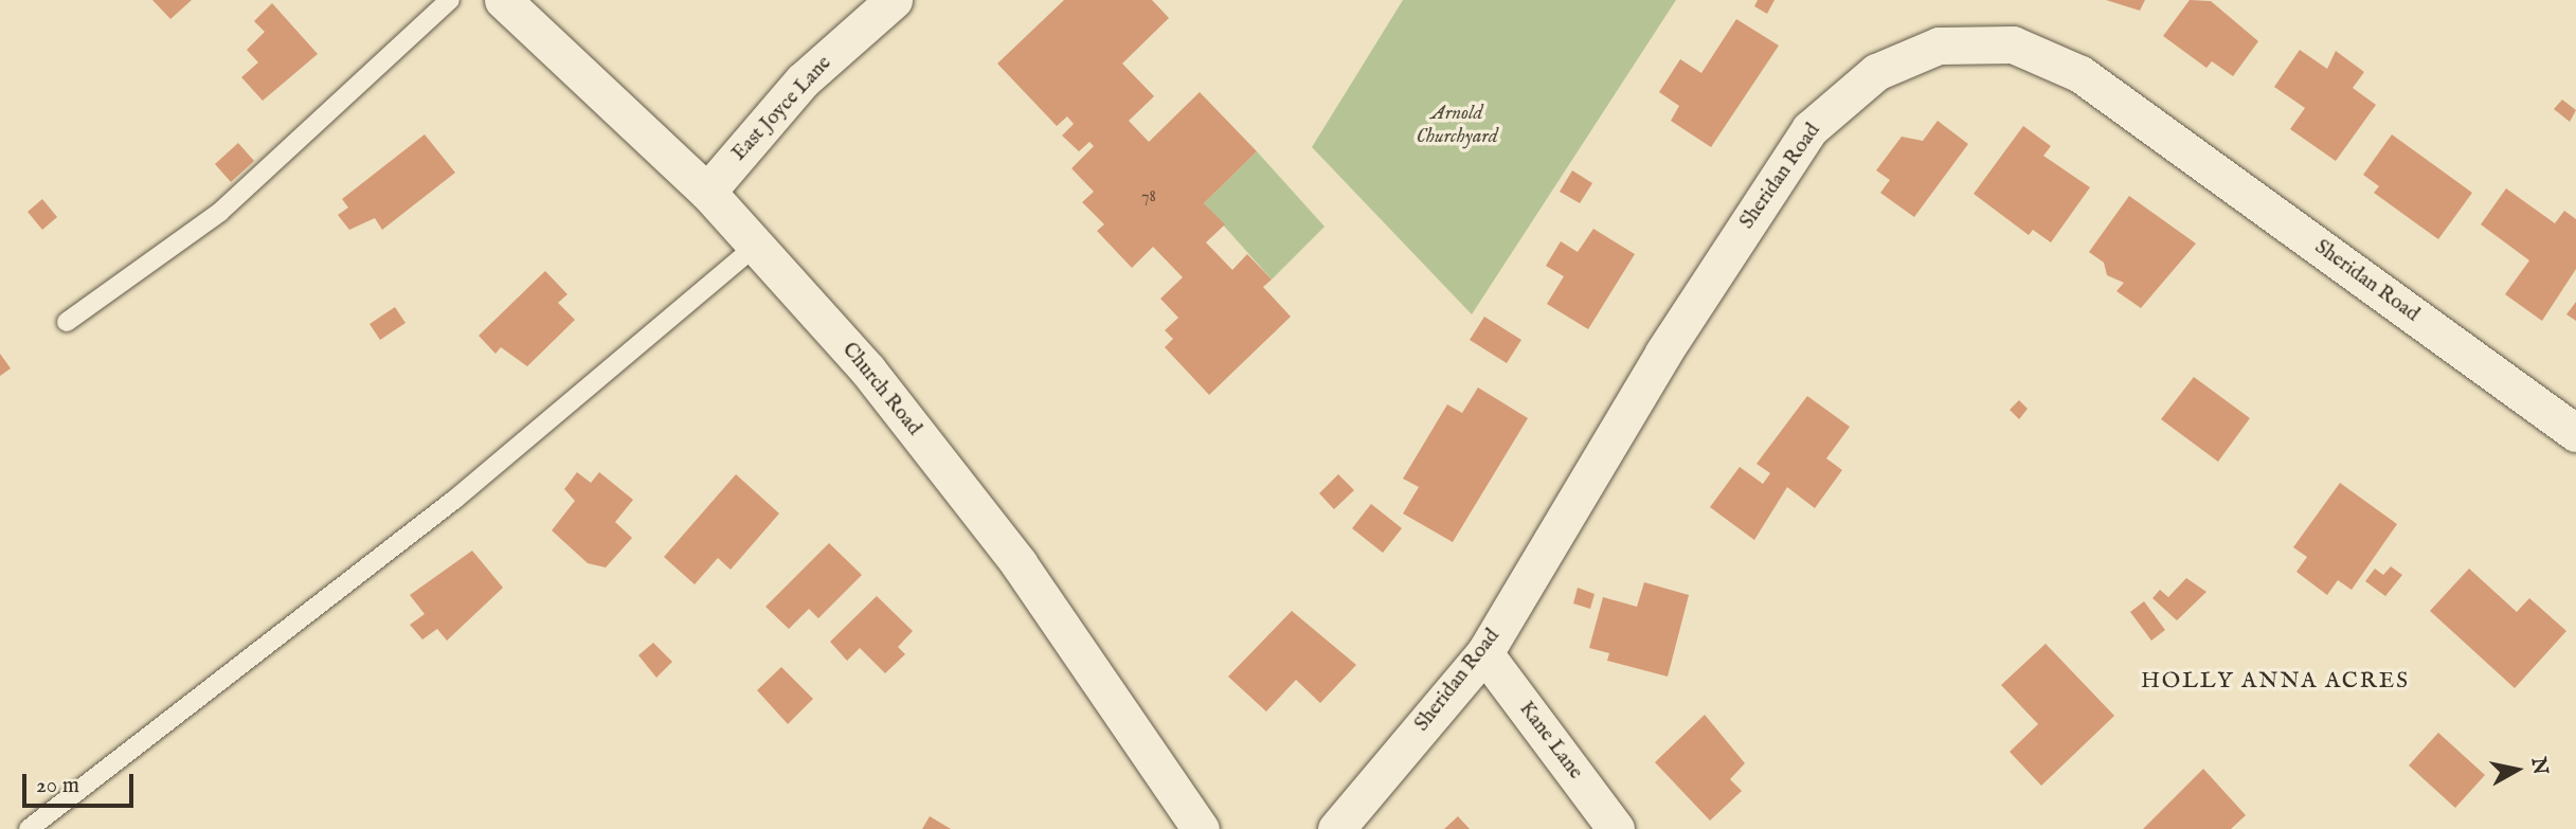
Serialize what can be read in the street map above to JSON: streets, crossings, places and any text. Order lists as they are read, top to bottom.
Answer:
{
  "streets": {
    "street": [
      "East Joyce Lane",
      "Sheridan Road",
      "Church Road",
      "Kane Lane"
    ]
  },
  "crossings": [
    ["East Joyce Lane", "Church Road"],
    ["Sheridan Road", "Kane Lane"]
  ],
  "districts": ["HOLLY ANNA ACRES"],
  "parks": ["Arnold Churchyard"],
  "house_numbers": ["78"],
  "scale_bar": "20 m",
  "north": "right"
}
